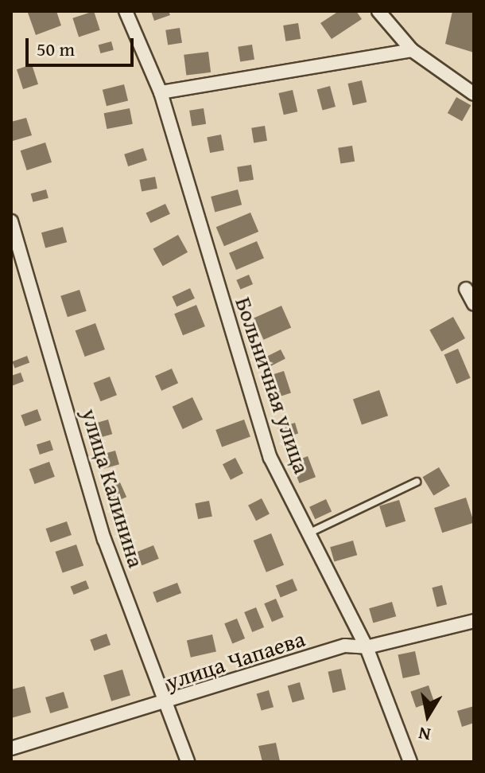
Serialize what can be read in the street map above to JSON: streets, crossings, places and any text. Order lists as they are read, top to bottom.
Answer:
{
  "streets": {
    "street": ["Больничная улица", "улица Калинина", "улица Чапаева"]
  },
  "crossings": [
    ["Больничная улица", "улица Чапаева"],
    ["улица Калинина", "улица Чапаева"]
  ],
  "scale_bar": "50 m",
  "north": "bottom"
}
